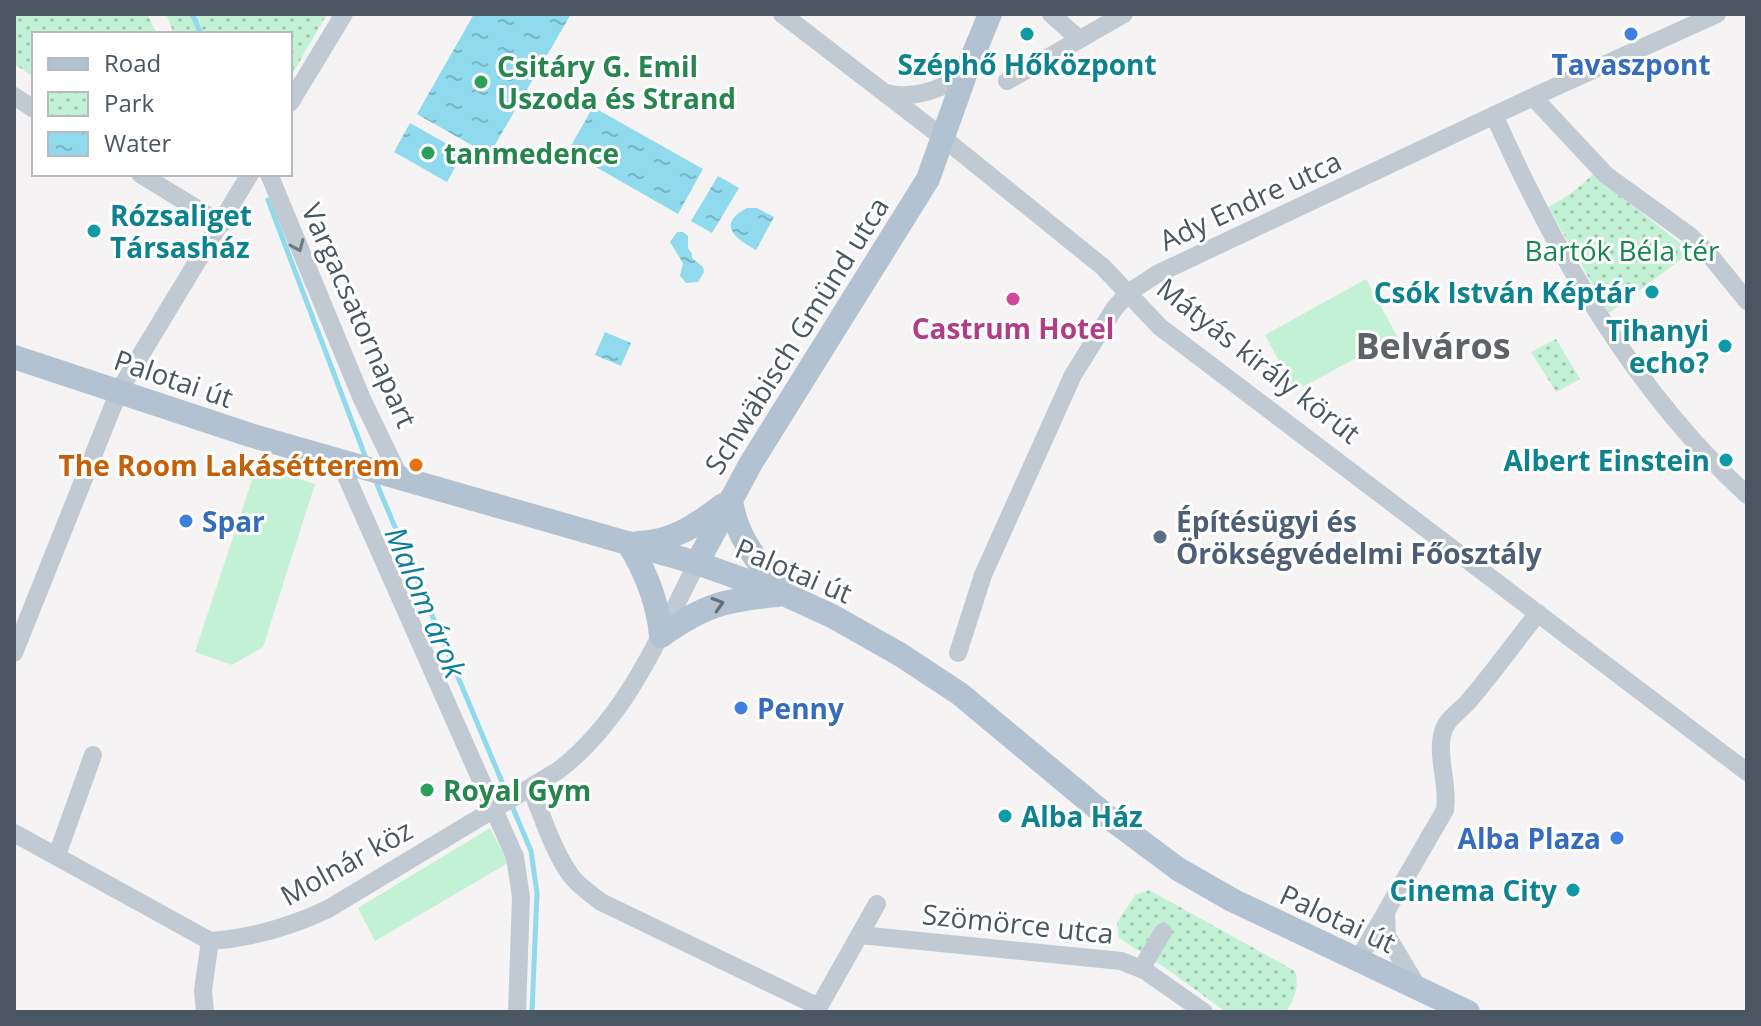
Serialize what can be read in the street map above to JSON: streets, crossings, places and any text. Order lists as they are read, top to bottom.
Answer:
{
  "streets": {
    "main road": ["Schwäbisch Gmünd utca", "Palotai út"],
    "street": [
      "Ady Endre utca",
      "Vargacsatornapart",
      "Mátyás király körút",
      "Molnár köz",
      "Szömörce utca"
    ]
  },
  "crossings": [
    ["Ady Endre utca", "Mátyás király körút"],
    ["Vargacsatornapart", "Palotai út"],
    ["Schwäbisch Gmünd utca", "Mátyás király körút"],
    ["Schwäbisch Gmünd utca", "Palotai út"],
    ["Schwäbisch Gmünd utca", "Molnár köz"],
    ["Palotai út", "Molnár köz"]
  ],
  "one_way": ["Vargacsatornapart"],
  "districts": ["Belváros"],
  "water": ["Malom árok"],
  "parks": ["Bartók Béla tér"],
  "places": [
    "Széphő Hőközpont",
    "Tavaszpont",
    "Csitáry G. Emil Uszoda és Strand",
    "tanmedence",
    "Rózsaliget Társasház",
    "Csók István Képtár",
    "Castrum Hotel",
    "Tihanyi echo?",
    "Albert Einstein",
    "The Room Lakásétterem",
    "Spar",
    "Építésügyi és Örökségvédelmi Főosztály",
    "Penny",
    "Royal Gym",
    "Alba Ház",
    "Alba Plaza",
    "Cinema City"
  ],
  "legend": ["Road", "Park", "Water"]
}
